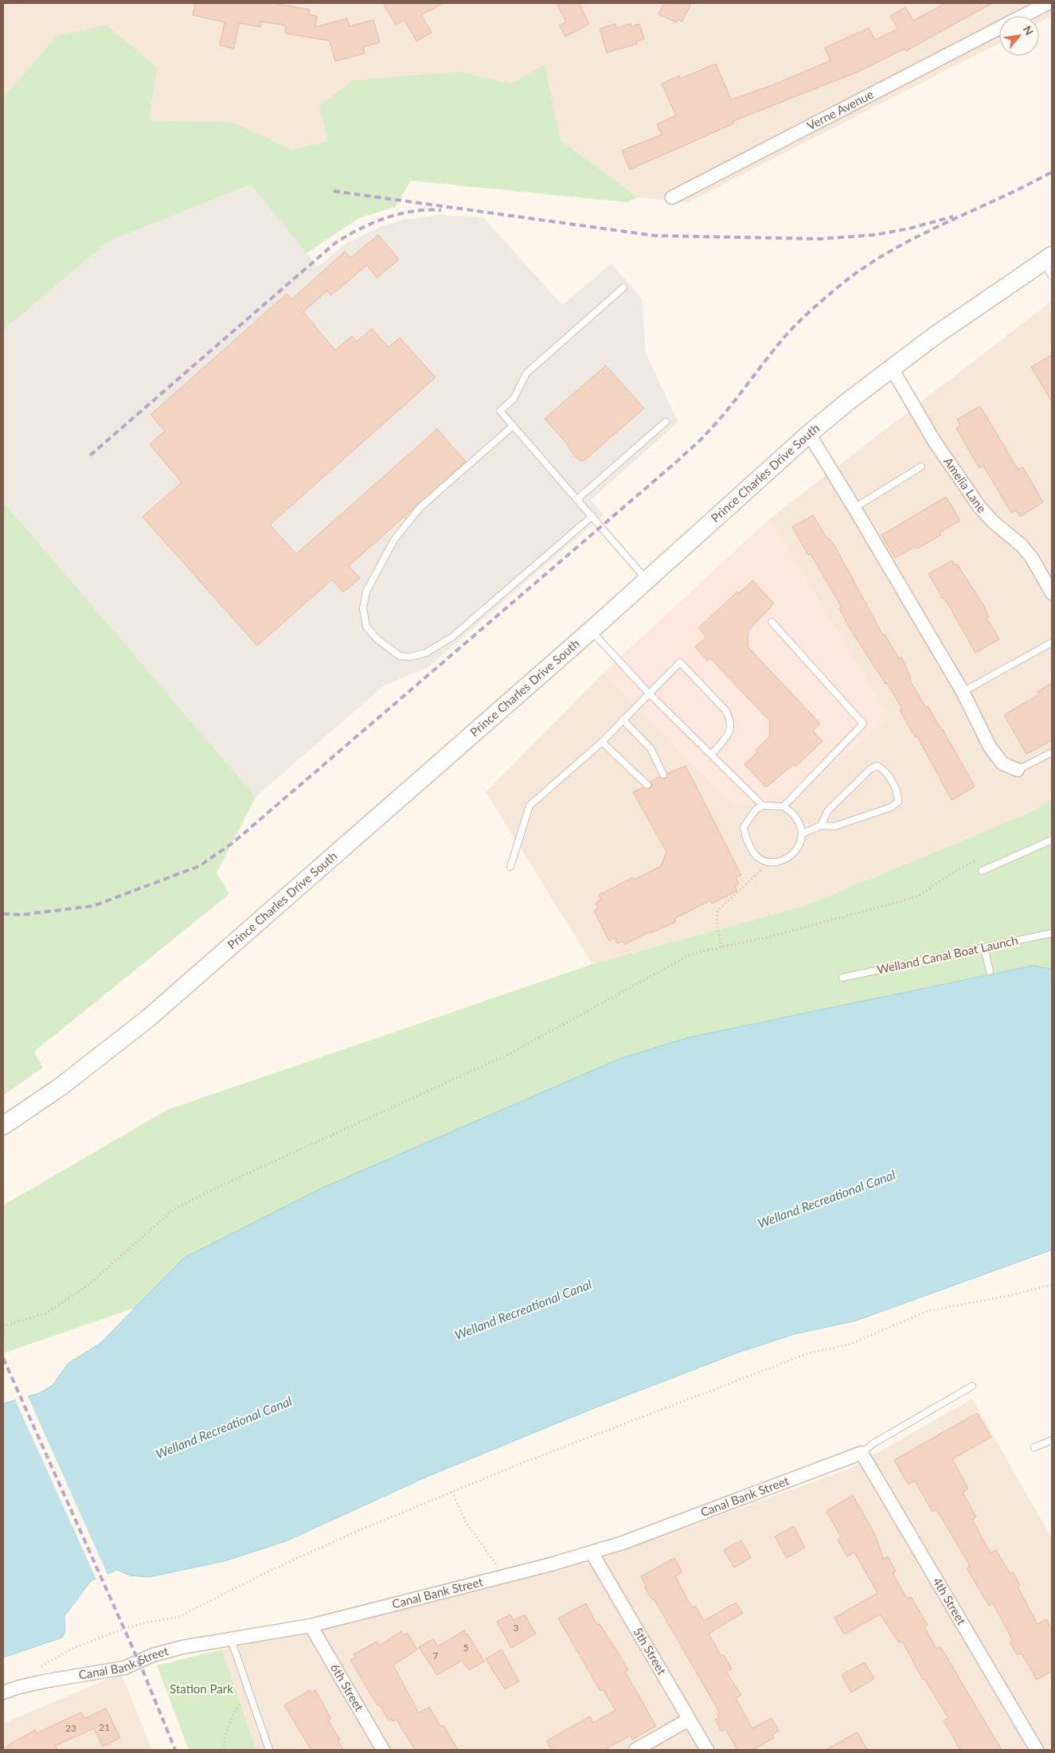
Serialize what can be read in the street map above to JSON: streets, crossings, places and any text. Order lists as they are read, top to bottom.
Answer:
{
  "streets": {
    "main road": ["Prince Charles Drive South"],
    "street": [
      "Verne Avenue",
      "Amelia Lane",
      "Canal Bank Street",
      "4th Street",
      "5th Street",
      "6th Street"
    ],
    "lane": ["Welland Canal Boat Launch"]
  },
  "crossings": [
    ["Prince Charles Drive South", "Amelia Lane"],
    ["Canal Bank Street", "4th Street"],
    ["Canal Bank Street", "5th Street"],
    ["Canal Bank Street", "6th Street"]
  ],
  "water": ["Welland Recreational Canal"],
  "parks": ["Station Park"],
  "house_numbers": [
    "3",
    "5",
    "7",
    "21",
    "23"
  ],
  "north": "top right"
}
